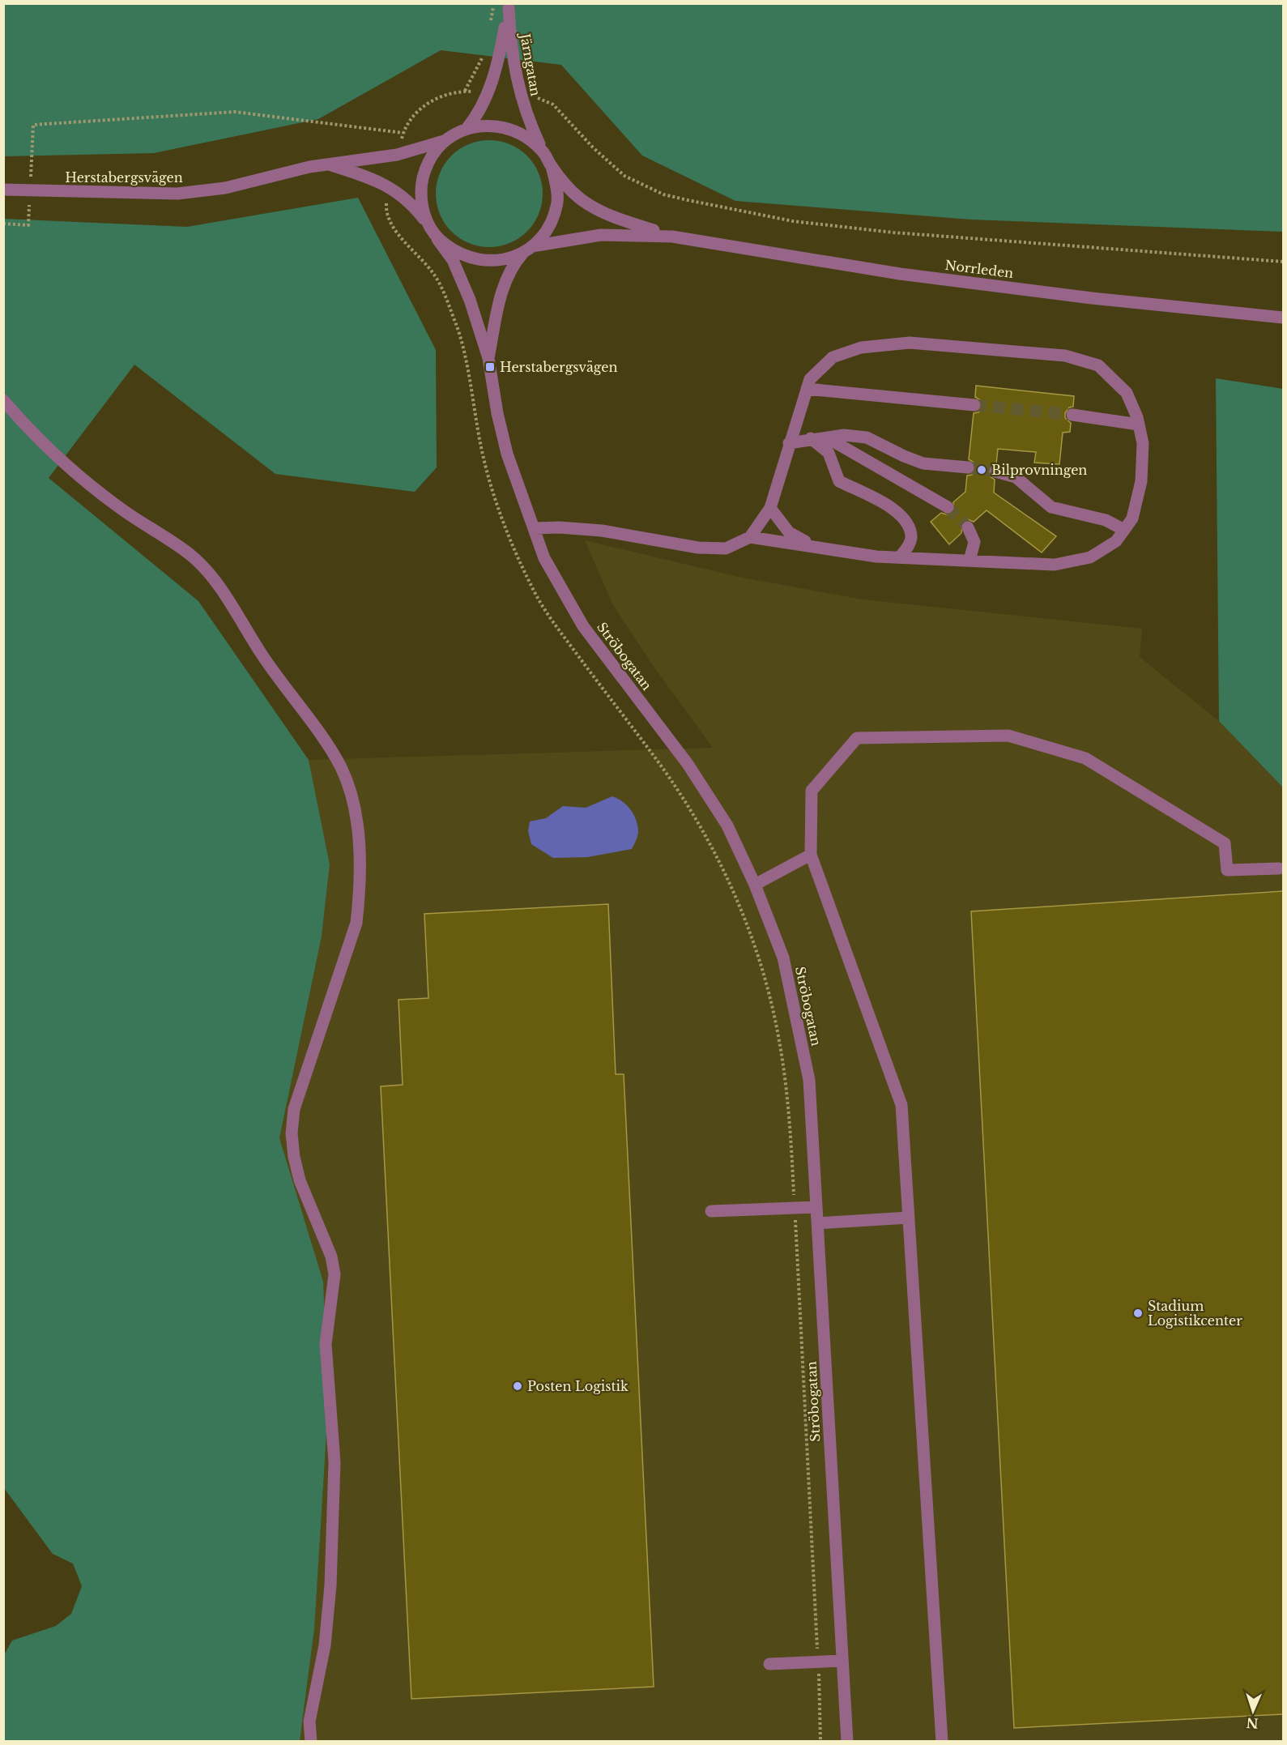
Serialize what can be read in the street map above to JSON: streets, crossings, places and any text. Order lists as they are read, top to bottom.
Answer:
{
  "streets": {
    "street": [
      "Järngatan",
      "Herstabergsvägen",
      "Norrleden",
      "Ströbogatan"
    ]
  },
  "crossings": [
    ["Järngatan", "Herstabergsvägen"],
    ["Järngatan", "Ströbogatan"],
    ["Herstabergsvägen", "Ströbogatan"]
  ],
  "places": {
    "transit": ["Herstabergsvägen"],
    "other": ["Bilprovningen", "Stadium Logistikcenter", "Posten Logistik"]
  },
  "north": "bottom"
}
